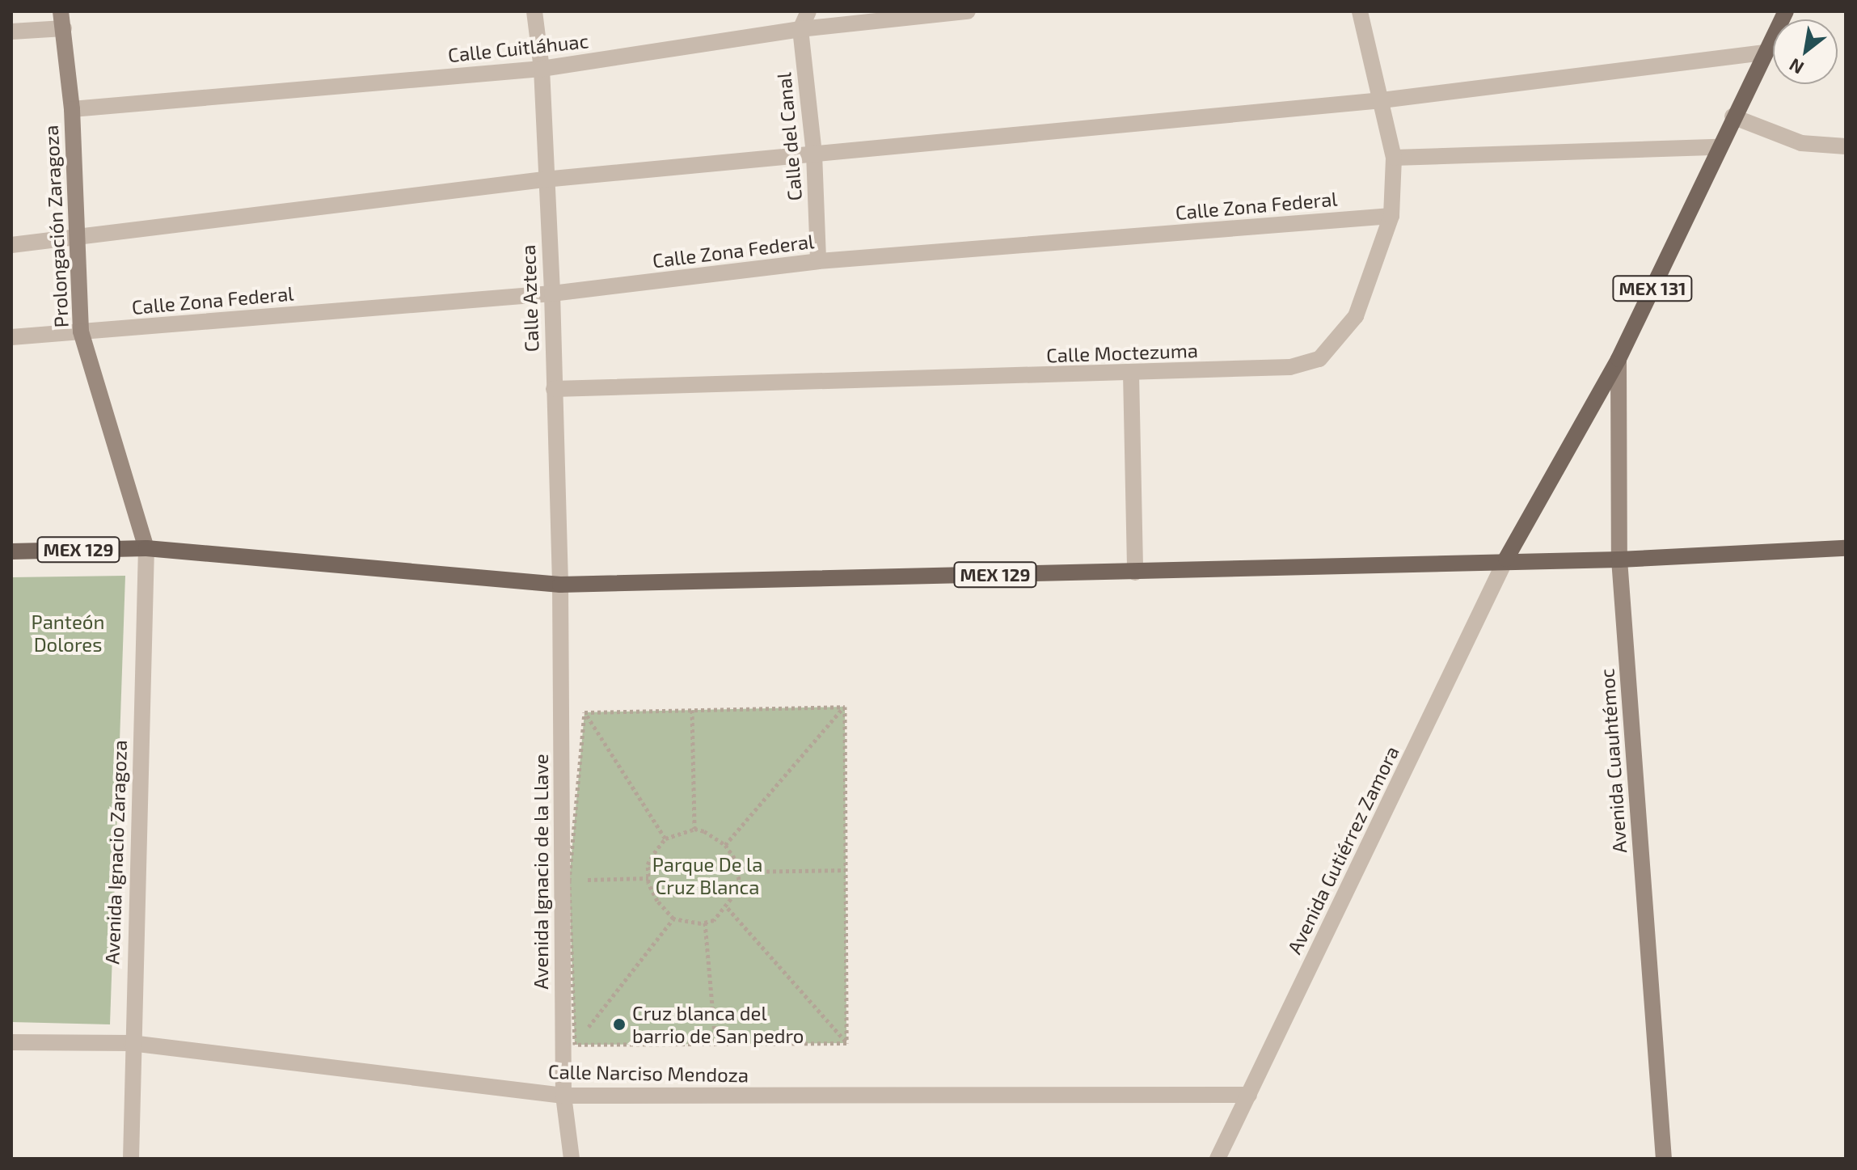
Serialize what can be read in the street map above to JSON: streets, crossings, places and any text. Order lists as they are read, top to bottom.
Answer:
{
  "streets": {
    "main road": [
      "Prolongación Zaragoza",
      "MEX 131",
      "MEX 129",
      "Avenida Cuauhtémoc"
    ],
    "street": [
      "Calle Cuitláhuac",
      "Calle del Canal",
      "Calle Zona Federal",
      "Calle Azteca",
      "Calle Moctezuma",
      "Avenida Gutiérrez Zamora",
      "Avenida Ignacio Zaragoza",
      "Avenida Ignacio de la Llave",
      "Calle Narciso Mendoza"
    ]
  },
  "crossings": [
    ["Calle Cuitláhuac", "Calle del Canal"],
    ["Calle Cuitláhuac", "Prolongación Zaragoza"],
    ["Calle Cuitláhuac", "Calle Azteca"],
    ["Calle del Canal", "Calle Zona Federal"],
    ["Calle Zona Federal", "Prolongación Zaragoza"],
    ["Calle Zona Federal", "Calle Azteca"],
    ["Calle Zona Federal", "Calle Moctezuma"],
    ["Prolongación Zaragoza", "MEX 129"],
    ["Prolongación Zaragoza", "Avenida Ignacio Zaragoza"],
    ["MEX 131", "MEX 129"],
    ["MEX 131", "Avenida Cuauhtémoc"],
    ["MEX 131", "Avenida Gutiérrez Zamora"],
    ["Calle Azteca", "Calle Moctezuma"],
    ["Calle Azteca", "MEX 129"],
    ["Calle Azteca", "Avenida Ignacio de la Llave"],
    ["MEX 129", "Avenida Cuauhtémoc"],
    ["MEX 129", "Avenida Gutiérrez Zamora"],
    ["MEX 129", "Avenida Ignacio Zaragoza"],
    ["MEX 129", "Avenida Ignacio de la Llave"],
    ["Avenida Gutiérrez Zamora", "Calle Narciso Mendoza"],
    ["Avenida Ignacio Zaragoza", "Calle Narciso Mendoza"],
    ["Avenida Ignacio de la Llave", "Calle Narciso Mendoza"]
  ],
  "parks": ["Panteón Dolores", "Parque De la Cruz Blanca"],
  "places": ["Cruz blanca del barrio de San pedro"],
  "north": "bottom left"
}
